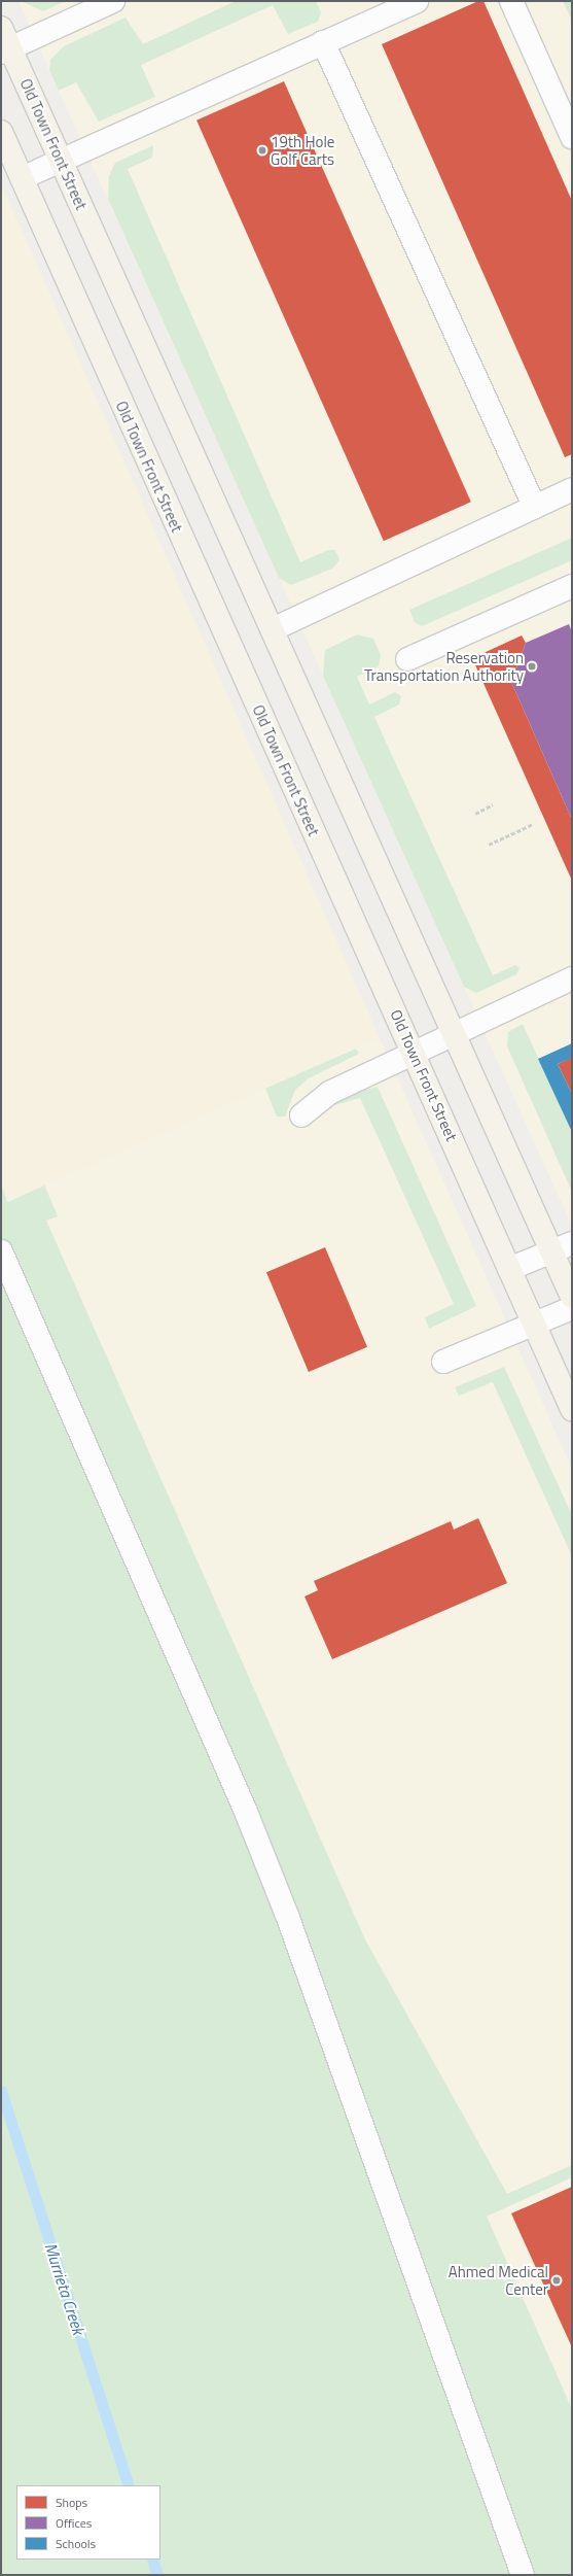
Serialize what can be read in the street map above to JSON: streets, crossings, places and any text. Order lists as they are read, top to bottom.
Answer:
{
  "streets": {
    "main road": ["Old Town Front Street"]
  },
  "water": ["Murrieta Creek"],
  "places": ["19th Hole Golf Carts", "Reservation Transportation Authority", "Ahmed Medical Center"],
  "legend": ["Shops", "Offices", "Schools"]
}
